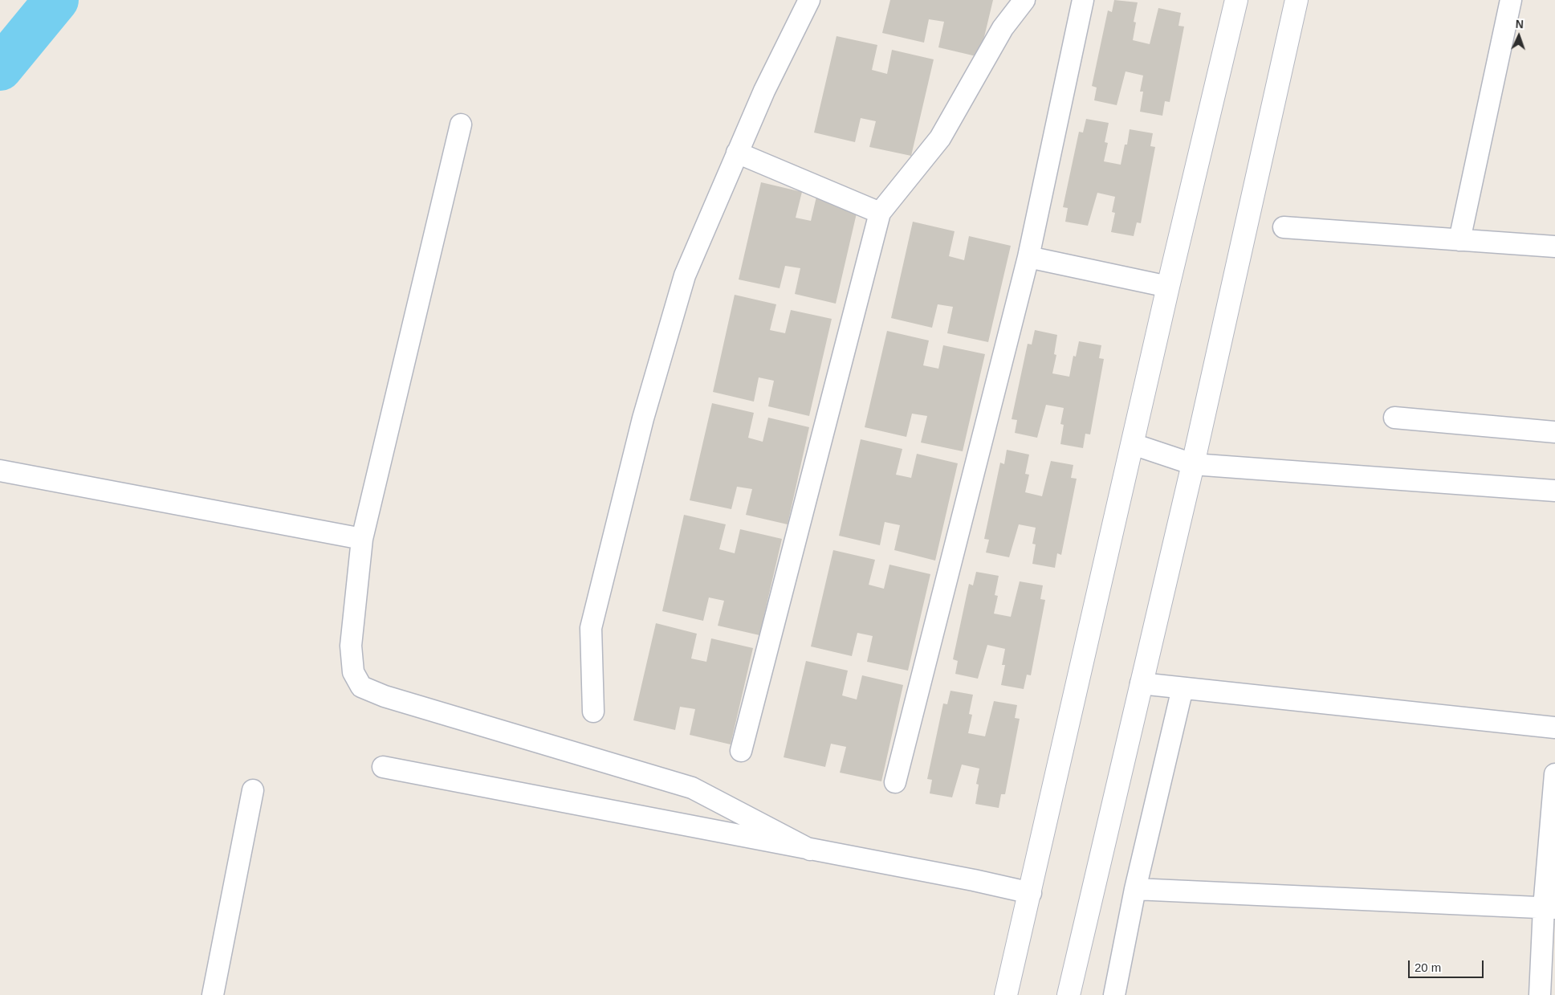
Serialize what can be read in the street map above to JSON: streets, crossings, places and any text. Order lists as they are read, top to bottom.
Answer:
{
  "scale_bar": "20 m",
  "north": "top"
}
